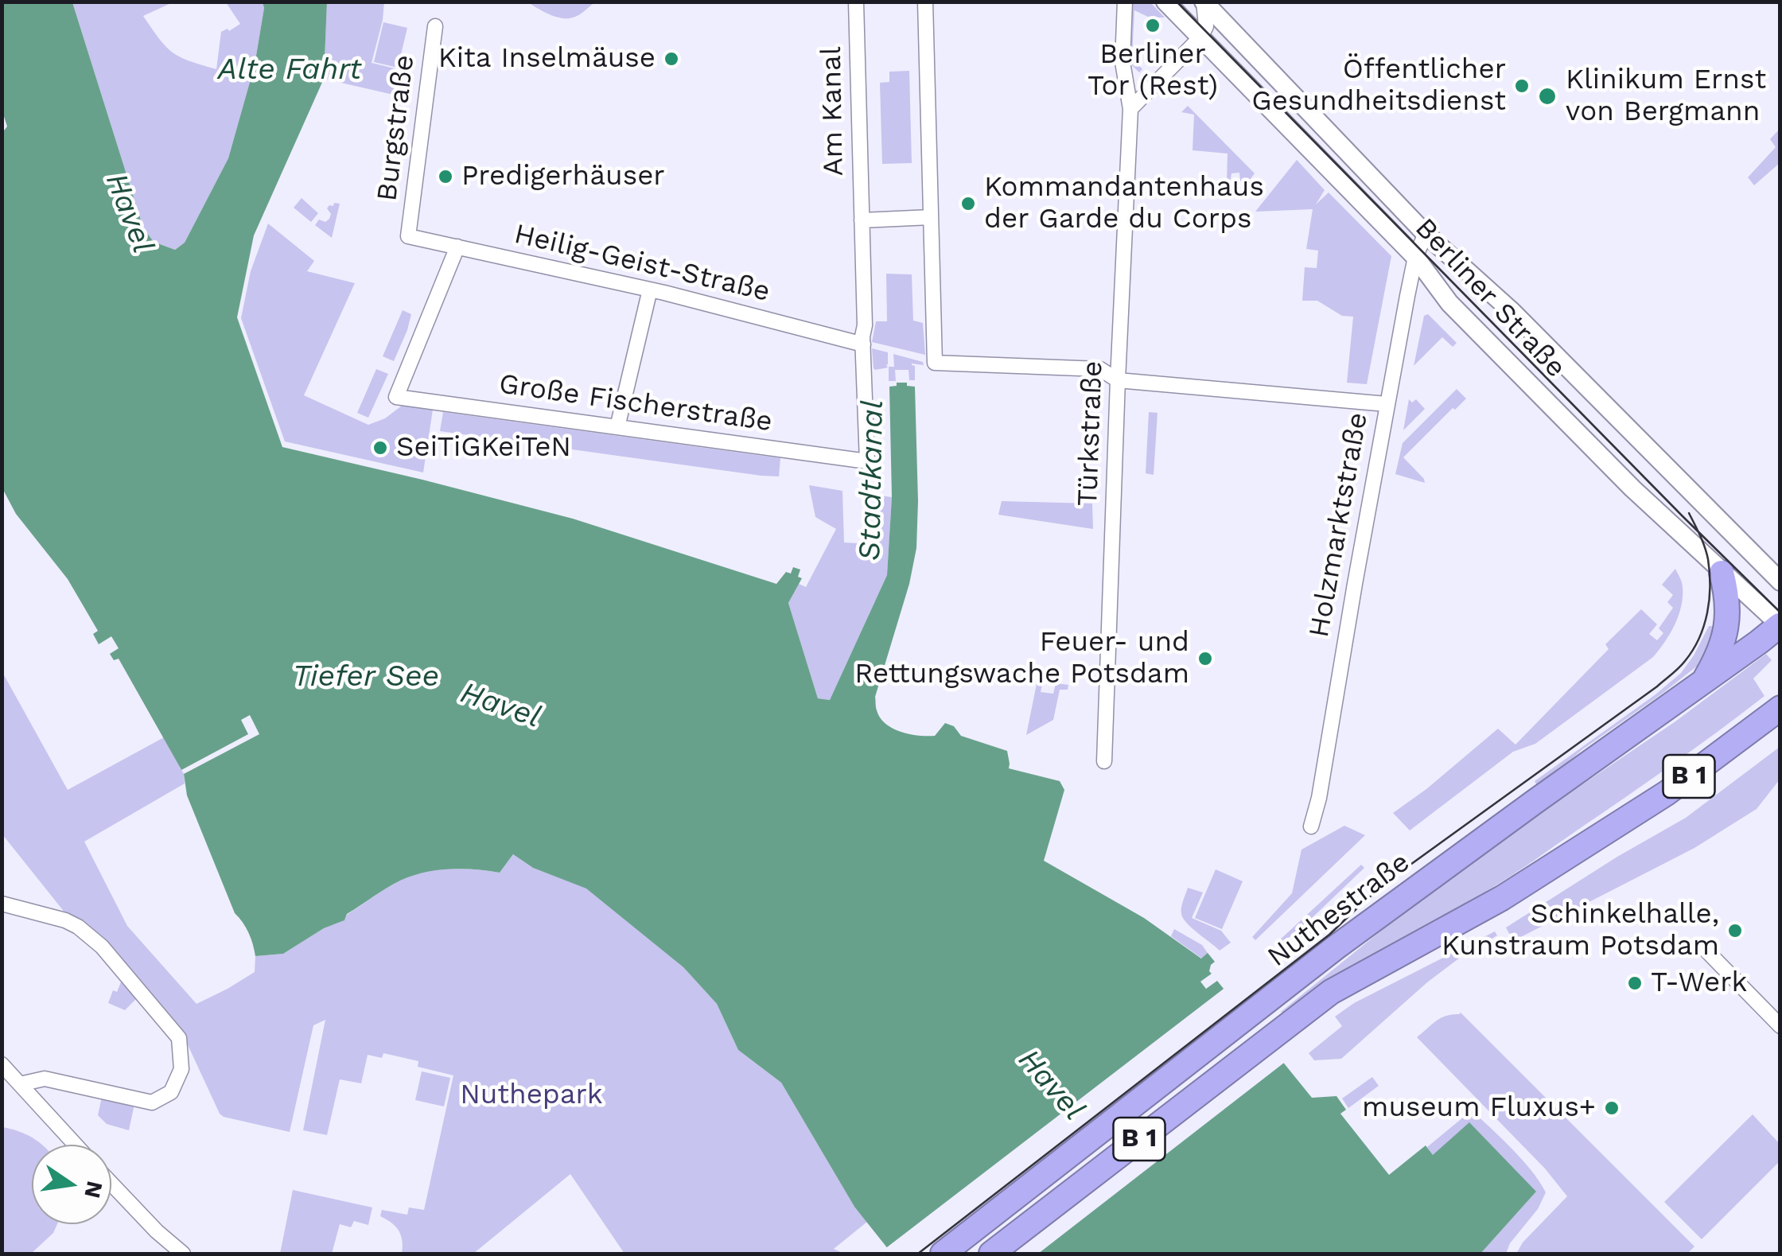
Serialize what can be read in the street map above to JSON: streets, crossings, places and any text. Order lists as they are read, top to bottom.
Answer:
{
  "streets": {
    "highway": ["B 1", "Nuthestraße"],
    "street": [
      "Am Kanal",
      "Burgstraße",
      "Heilig-Geist-Straße",
      "Berliner Straße",
      "Große Fischerstraße",
      "Türkstraße",
      "Holzmarktstraße"
    ]
  },
  "crossings": [
    ["Am Kanal", "Heilig-Geist-Straße"],
    ["Am Kanal", "Große Fischerstraße"],
    ["Burgstraße", "Heilig-Geist-Straße"],
    ["Heilig-Geist-Straße", "Große Fischerstraße"],
    ["Berliner Straße", "Holzmarktstraße"],
    ["Berliner Straße", "Nuthestraße"]
  ],
  "water": [
    "Alte Fahrt",
    "Havel",
    "Stadtkanal",
    "Tiefer See"
  ],
  "parks": ["Nuthepark"],
  "places": [
    "Berliner Tor (Rest)",
    "Kita Inselmäuse",
    "Öffentlicher Gesundheitsdienst",
    "Klinikum Ernst von Bergmann",
    "Predigerhäuser",
    "Kommandantenhaus der Garde du Corps",
    "SeiTiGKeiTeN",
    "Feuer- und Rettungswache Potsdam",
    "Schinkelhalle, Kunstraum Potsdam",
    "T-Werk",
    "museum Fluxus+"
  ],
  "north": "right"
}
